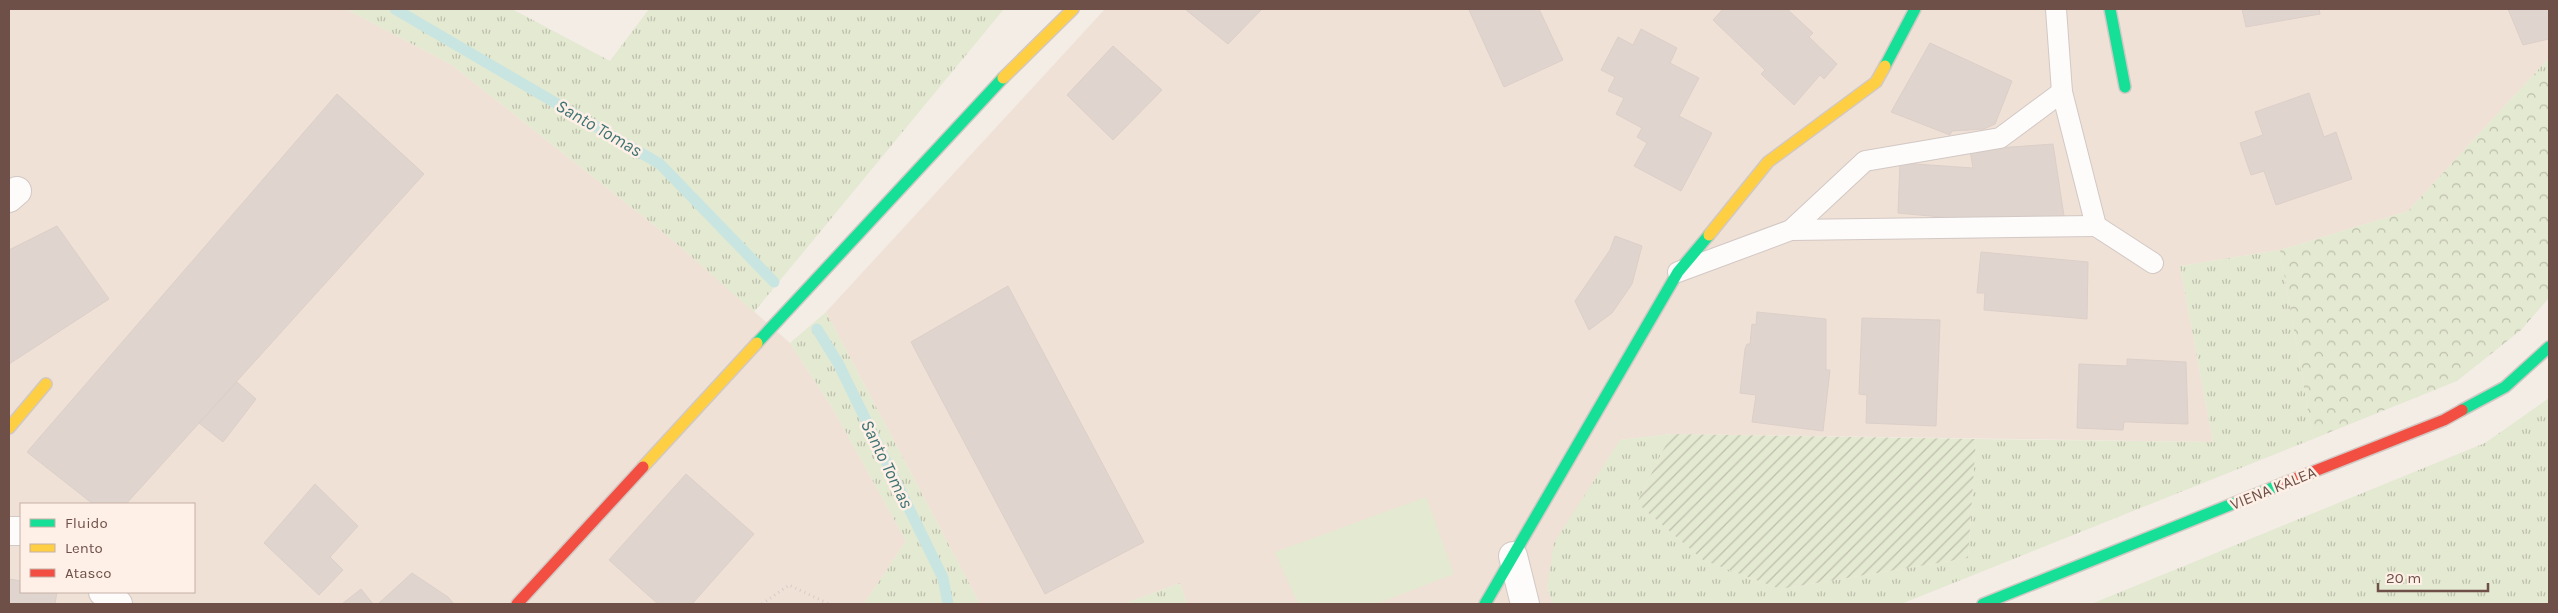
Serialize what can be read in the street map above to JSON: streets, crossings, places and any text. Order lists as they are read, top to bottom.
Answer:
{
  "streets": {
    "street": ["VIENA KALEA"]
  },
  "water": ["Santo Tomas"],
  "legend": ["Fluido", "Lento", "Atasco"],
  "scale_bar": "20 m"
}
